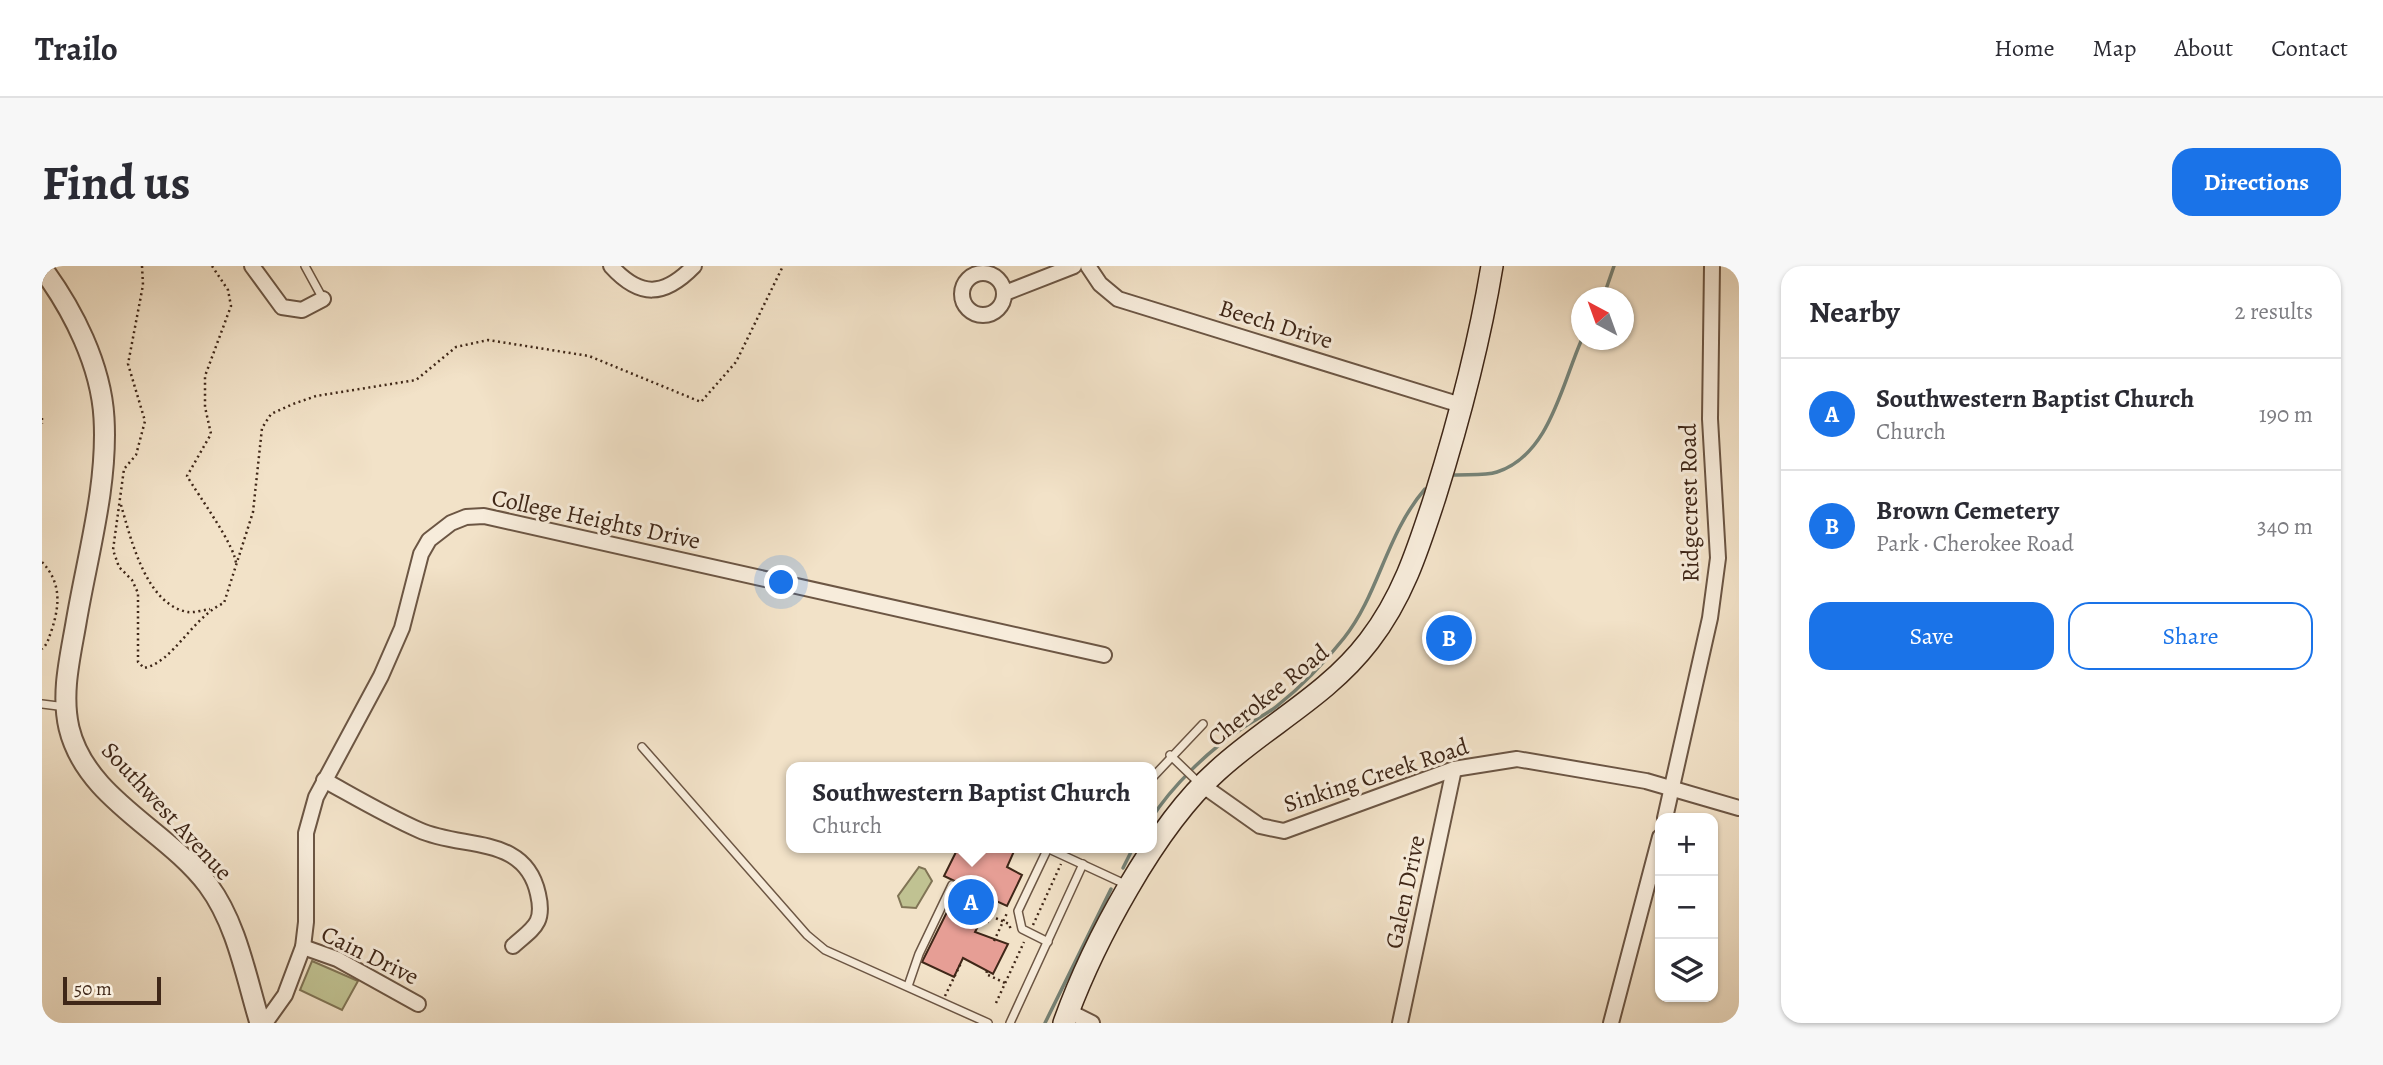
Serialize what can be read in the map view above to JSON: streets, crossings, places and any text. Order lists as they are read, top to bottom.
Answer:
{
  "streets": {
    "main road": ["Cherokee Road"],
    "street": [
      "Beech Drive",
      "Ridgecrest Road",
      "College Heights Drive",
      "Sinking Creek Road",
      "Southwest Avenue",
      "Galen Drive",
      "Cain Drive"
    ]
  },
  "crossings": [
    ["Beech Drive", "Cherokee Road"],
    ["Ridgecrest Road", "Sinking Creek Road"],
    ["College Heights Drive", "Cain Drive"],
    ["Cherokee Road", "Sinking Creek Road"],
    ["Sinking Creek Road", "Galen Drive"]
  ],
  "scale_bar": "50 m",
  "north": "top left",
  "page": {
    "header": "Trailo",
    "nav": [
      "Home",
      "Map",
      "About",
      "Contact"
    ],
    "buttons": [
      "Directions",
      ["Save", "Share"]
    ],
    "title": "Find us",
    "heading": ["Nearby", "2 results"],
    "list": [
      {
        "mark": "A",
        "name": "Southwestern Baptist Church",
        "note": "Church",
        "value": "190 m"
      },
      {
        "mark": "B",
        "name": "Brown Cemetery",
        "note": "Park · Cherokee Road",
        "value": "340 m"
      }
    ],
    "pins": ["B", "A"],
    "popup": ["Southwestern Baptist Church", "Church"],
    "map_buttons": ["+", "−"],
    "scale": "50 m"
  }
}
